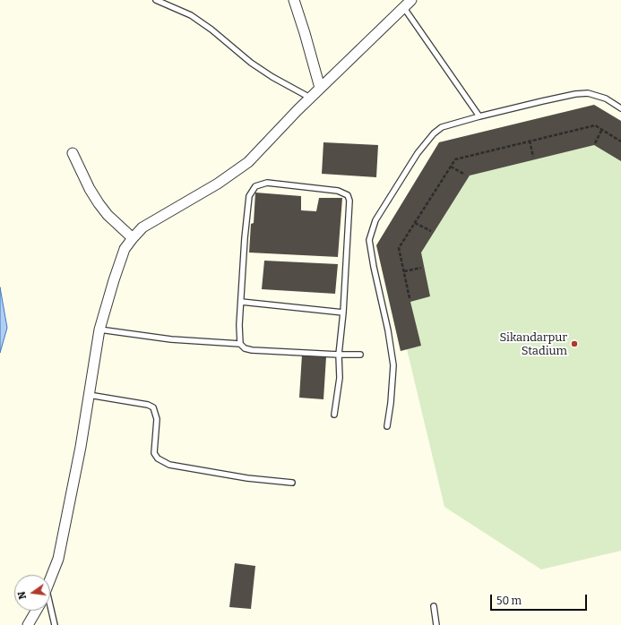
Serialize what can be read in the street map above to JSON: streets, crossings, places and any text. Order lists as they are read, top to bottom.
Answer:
{
  "places": ["Sikandarpur Stadium"],
  "scale_bar": "50 m",
  "north": "left"
}
